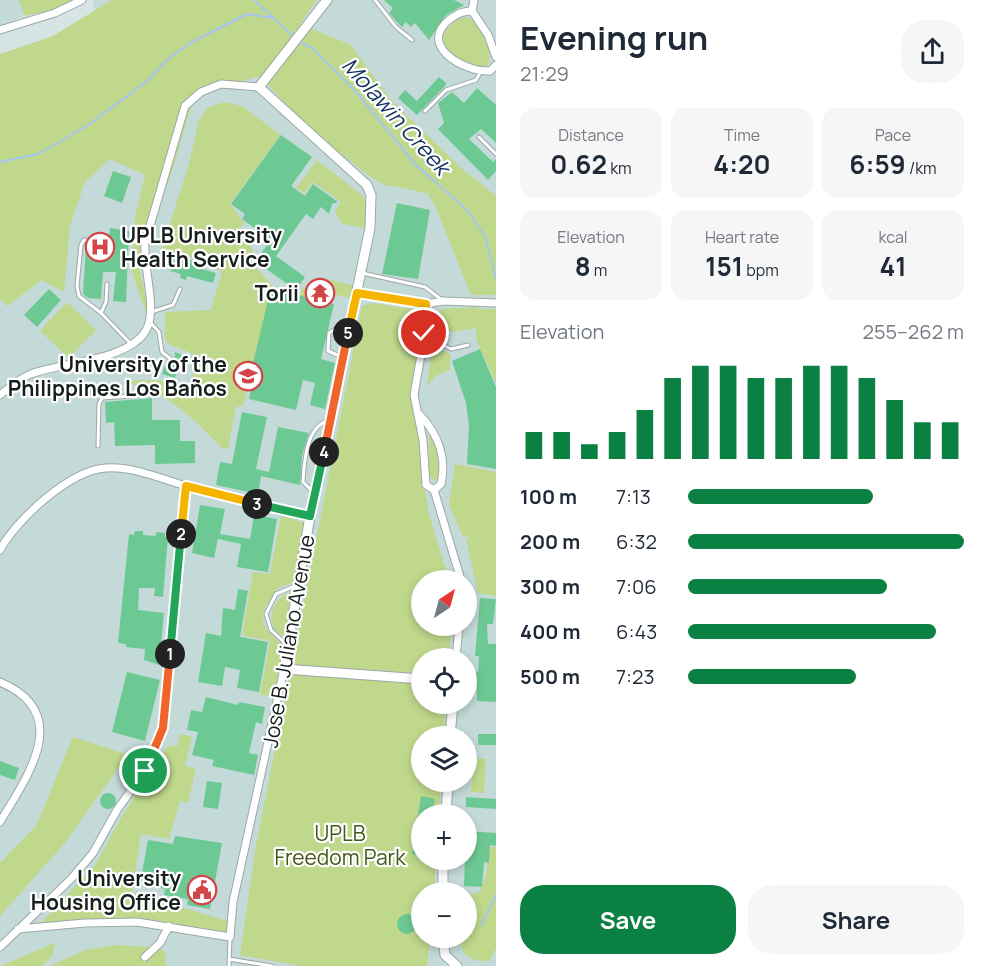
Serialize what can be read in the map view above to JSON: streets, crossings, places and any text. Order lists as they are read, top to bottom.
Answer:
{
  "streets": {
    "street": ["Jose B. Juliano Avenue"]
  },
  "water": ["Molawin Creek"],
  "parks": ["UPLB Freedom Park"],
  "places": {
    "hospital": ["UPLB University Health Service"],
    "temple": ["Torii"],
    "school or university": ["University of the Philippines Los Baños"],
    "public building": ["University Housing Office"]
  },
  "north": "top right",
  "page": {
    "heading": ["Evening run", "21:29"],
    "stats": [
      ["Distance", "0.62 km"],
      ["Time", "4:20"],
      ["Pace", "6:59 /km"],
      ["Elevation", "8 m"],
      ["Heart rate", "151 bpm"],
      ["kcal", "41"]
    ],
    "chart": ["Elevation", "255–262 m"],
    "pins": [
      "5",
      "4",
      "3",
      "2",
      "1"
    ],
    "list": [
      {
        "name": "100 m",
        "note": "7:13"
      },
      {
        "name": "200 m",
        "note": "6:32"
      },
      {
        "name": "300 m",
        "note": "7:06"
      },
      {
        "name": "400 m",
        "note": "6:43"
      },
      {
        "name": "500 m",
        "note": "7:23"
      }
    ],
    "map_buttons": ["+", "−"],
    "buttons": ["Save", "Share"]
  }
}
